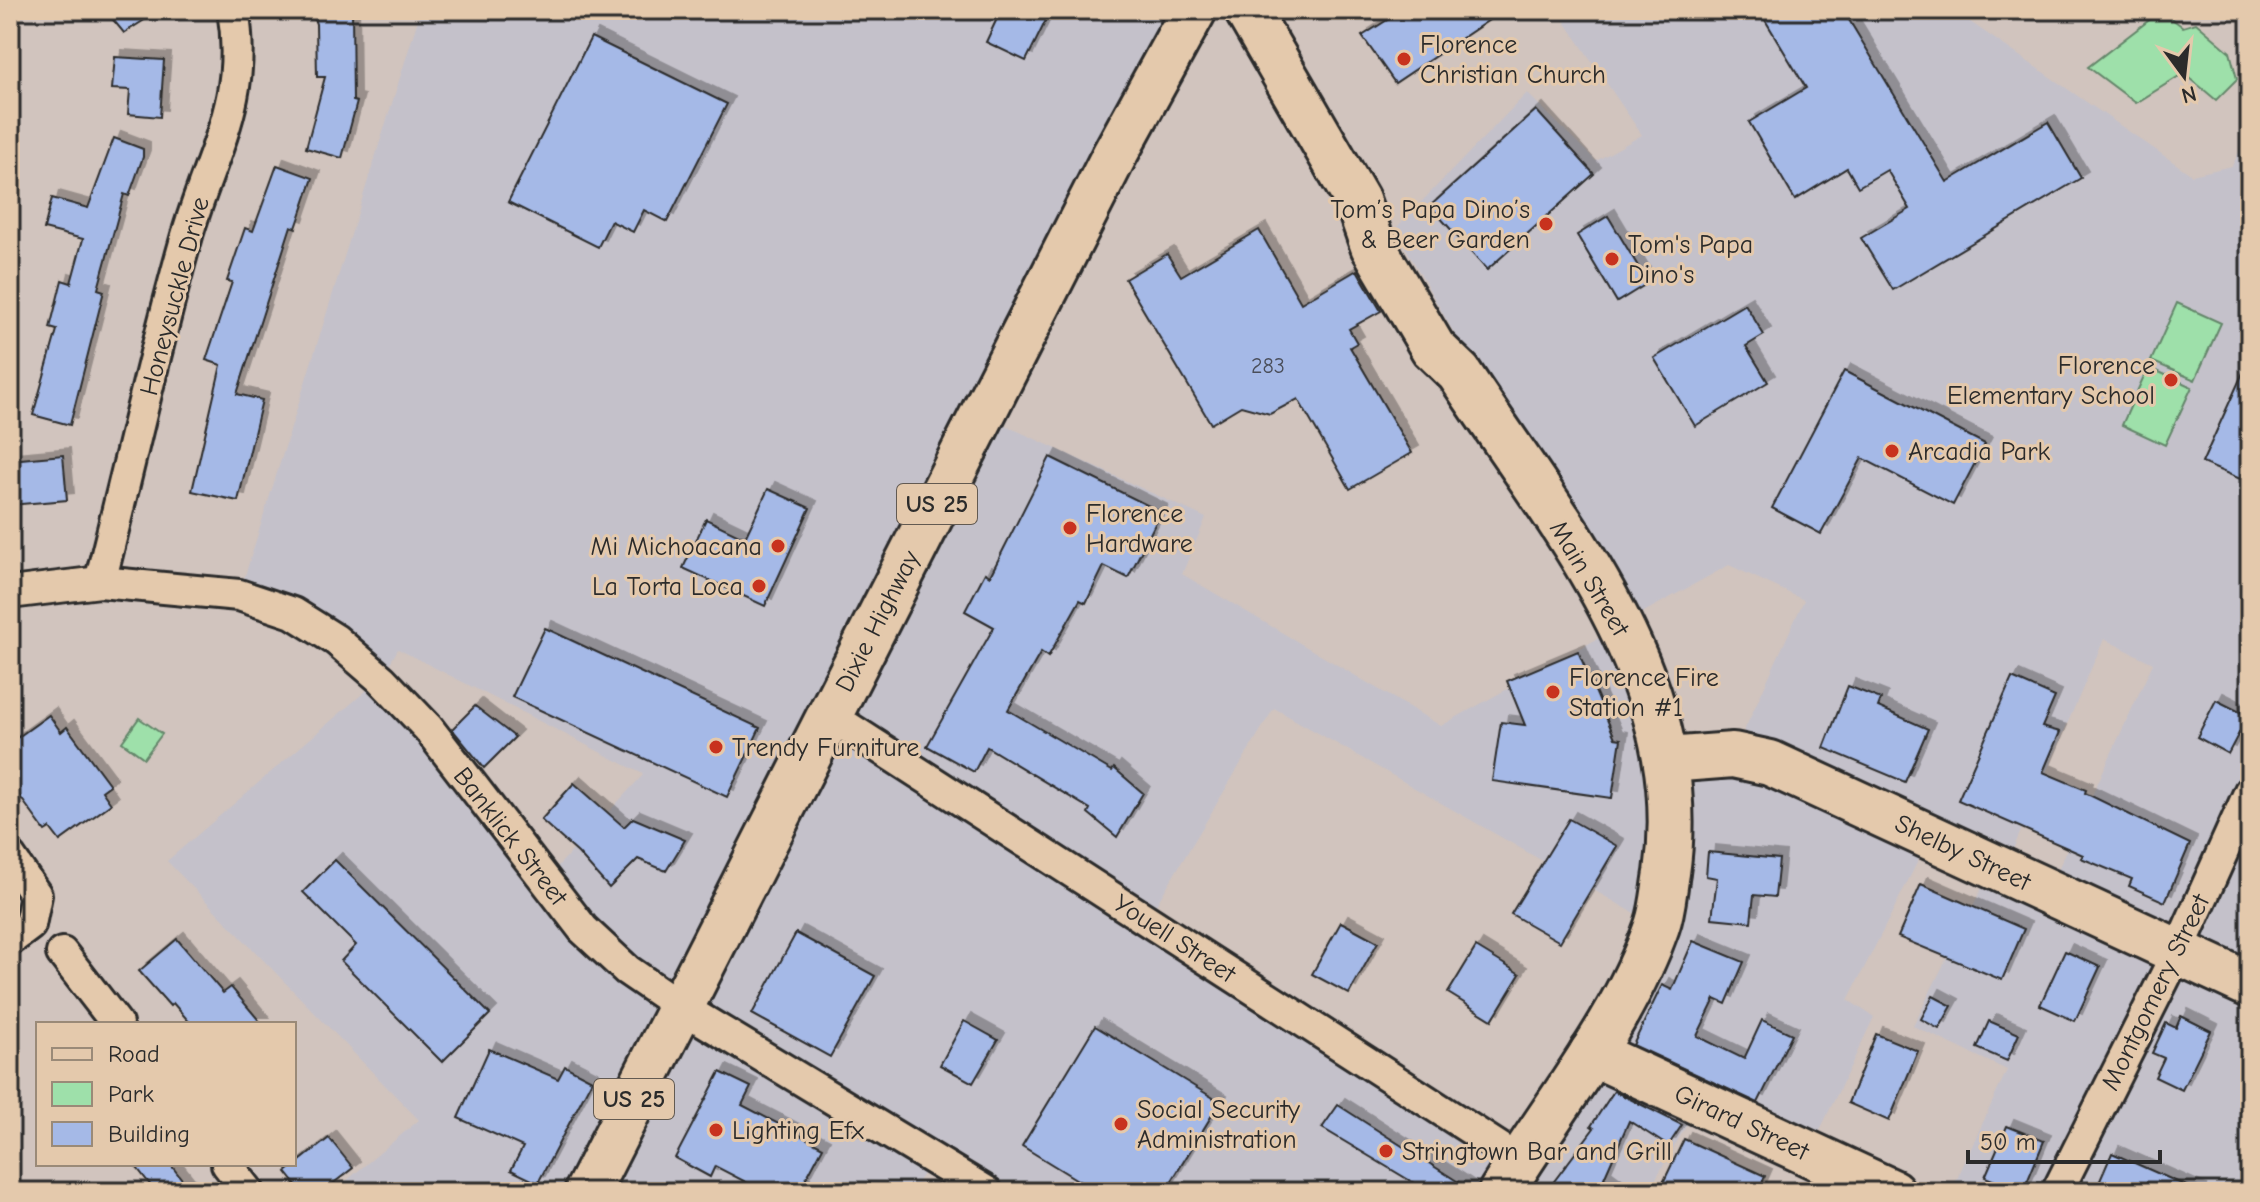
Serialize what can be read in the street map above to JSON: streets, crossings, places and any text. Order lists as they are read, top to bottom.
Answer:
{
  "streets": {
    "street": [
      "Honeysuckle Drive",
      "US 25",
      "Main Street",
      "Dixie Highway",
      "Banklick Street",
      "Shelby Street",
      "Youell Street",
      "Montgomery Street",
      "Girard Street"
    ]
  },
  "crossings": [
    ["Honeysuckle Drive", "Banklick Street"],
    ["Main Street", "Shelby Street"],
    ["Main Street", "Youell Street"],
    ["Main Street", "Girard Street"],
    ["Dixie Highway", "Banklick Street"],
    ["Dixie Highway", "Youell Street"],
    ["Shelby Street", "Montgomery Street"]
  ],
  "places": [
    "Florence Christian Church",
    "Tom’s Papa Dino’s & Beer Garden",
    "Tom's Papa Dino's",
    "Florence Elementary School",
    "Arcadia Park",
    "Florence Hardware",
    "Mi Michoacana",
    "La Torta Loca",
    "Florence Fire Station #1",
    "Trendy Furniture",
    "Social Security Administration",
    "Lighting Efx",
    "Stringtown Bar and Grill"
  ],
  "house_numbers": ["283"],
  "legend": ["Road", "Park", "Building"],
  "scale_bar": "50 m",
  "north": "bottom"
}
